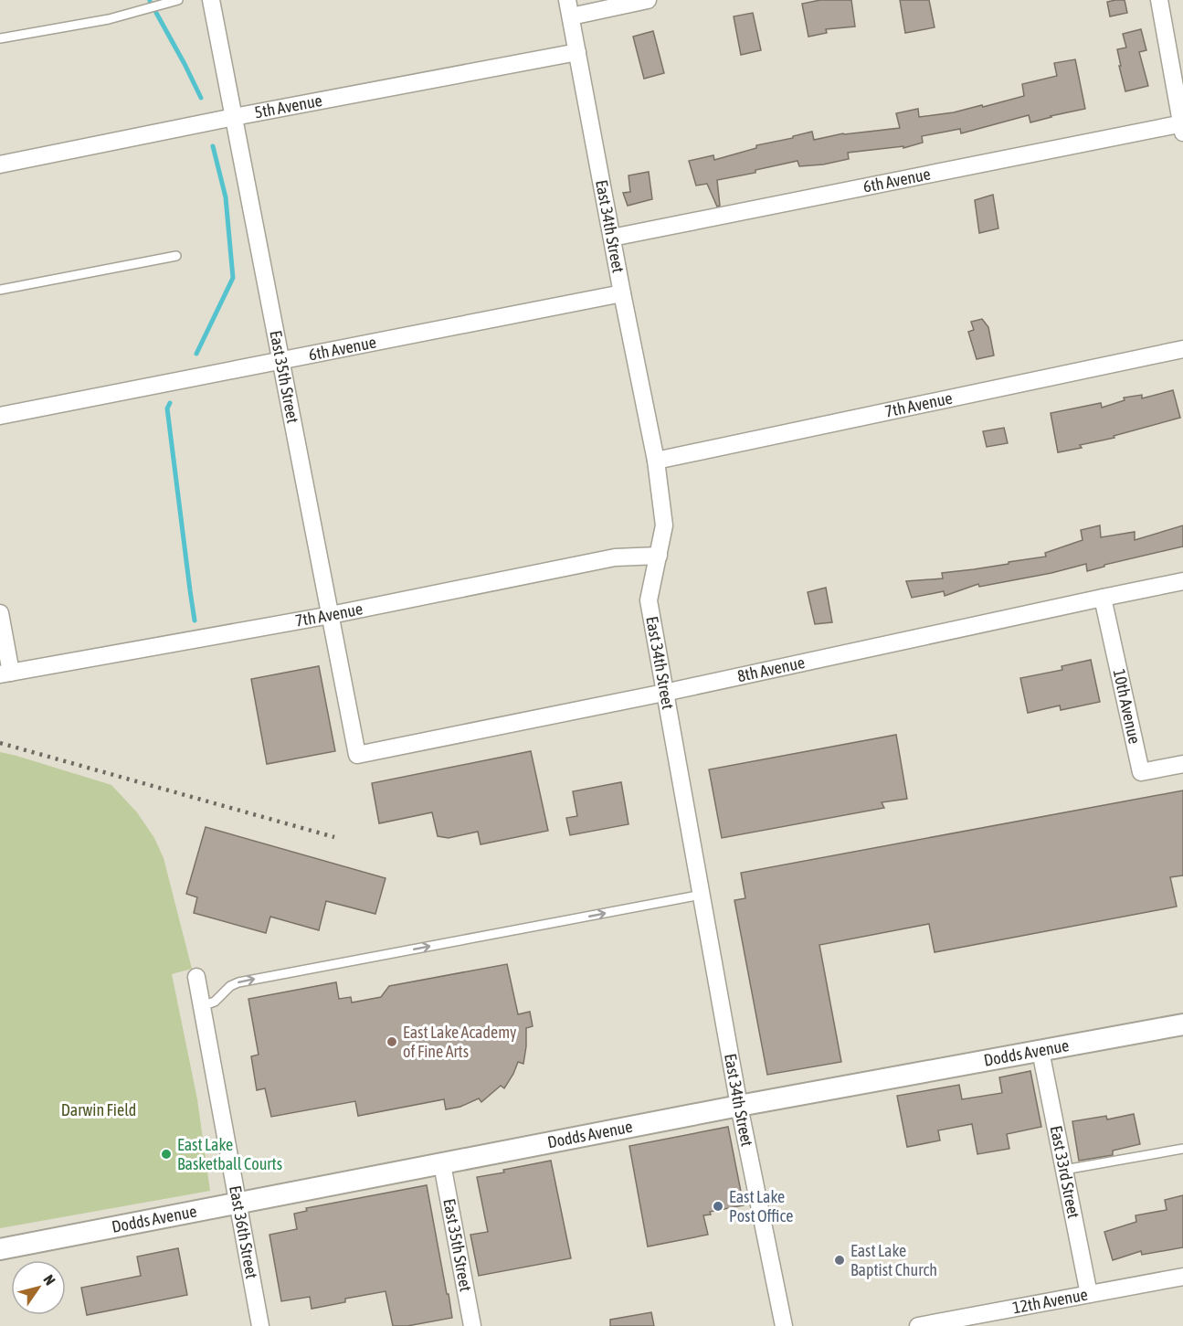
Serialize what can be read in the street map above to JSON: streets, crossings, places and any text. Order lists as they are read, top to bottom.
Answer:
{
  "streets": {
    "street": [
      "5th Avenue",
      "6th Avenue",
      "East 34th Street",
      "East 35th Street",
      "7th Avenue",
      "8th Avenue",
      "10th Avenue",
      "Dodds Avenue",
      "East 33rd Street",
      "East 36th Street",
      "12th Avenue"
    ]
  },
  "crossings": [
    ["5th Avenue", "East 34th Street"],
    ["5th Avenue", "East 35th Street"],
    ["6th Avenue", "East 34th Street"],
    ["6th Avenue", "East 35th Street"],
    ["East 34th Street", "7th Avenue"],
    ["East 34th Street", "8th Avenue"],
    ["East 34th Street", "Dodds Avenue"],
    ["East 35th Street", "7th Avenue"],
    ["East 35th Street", "8th Avenue"],
    ["East 35th Street", "Dodds Avenue"],
    ["8th Avenue", "10th Avenue"],
    ["Dodds Avenue", "East 33rd Street"],
    ["Dodds Avenue", "East 36th Street"],
    ["East 33rd Street", "12th Avenue"]
  ],
  "parks": ["Darwin Field"],
  "places": [
    "East Lake Academy of Fine Arts",
    "East Lake Basketball Courts",
    "East Lake Post Office",
    "East Lake Baptist Church"
  ],
  "north": "top right"
}
